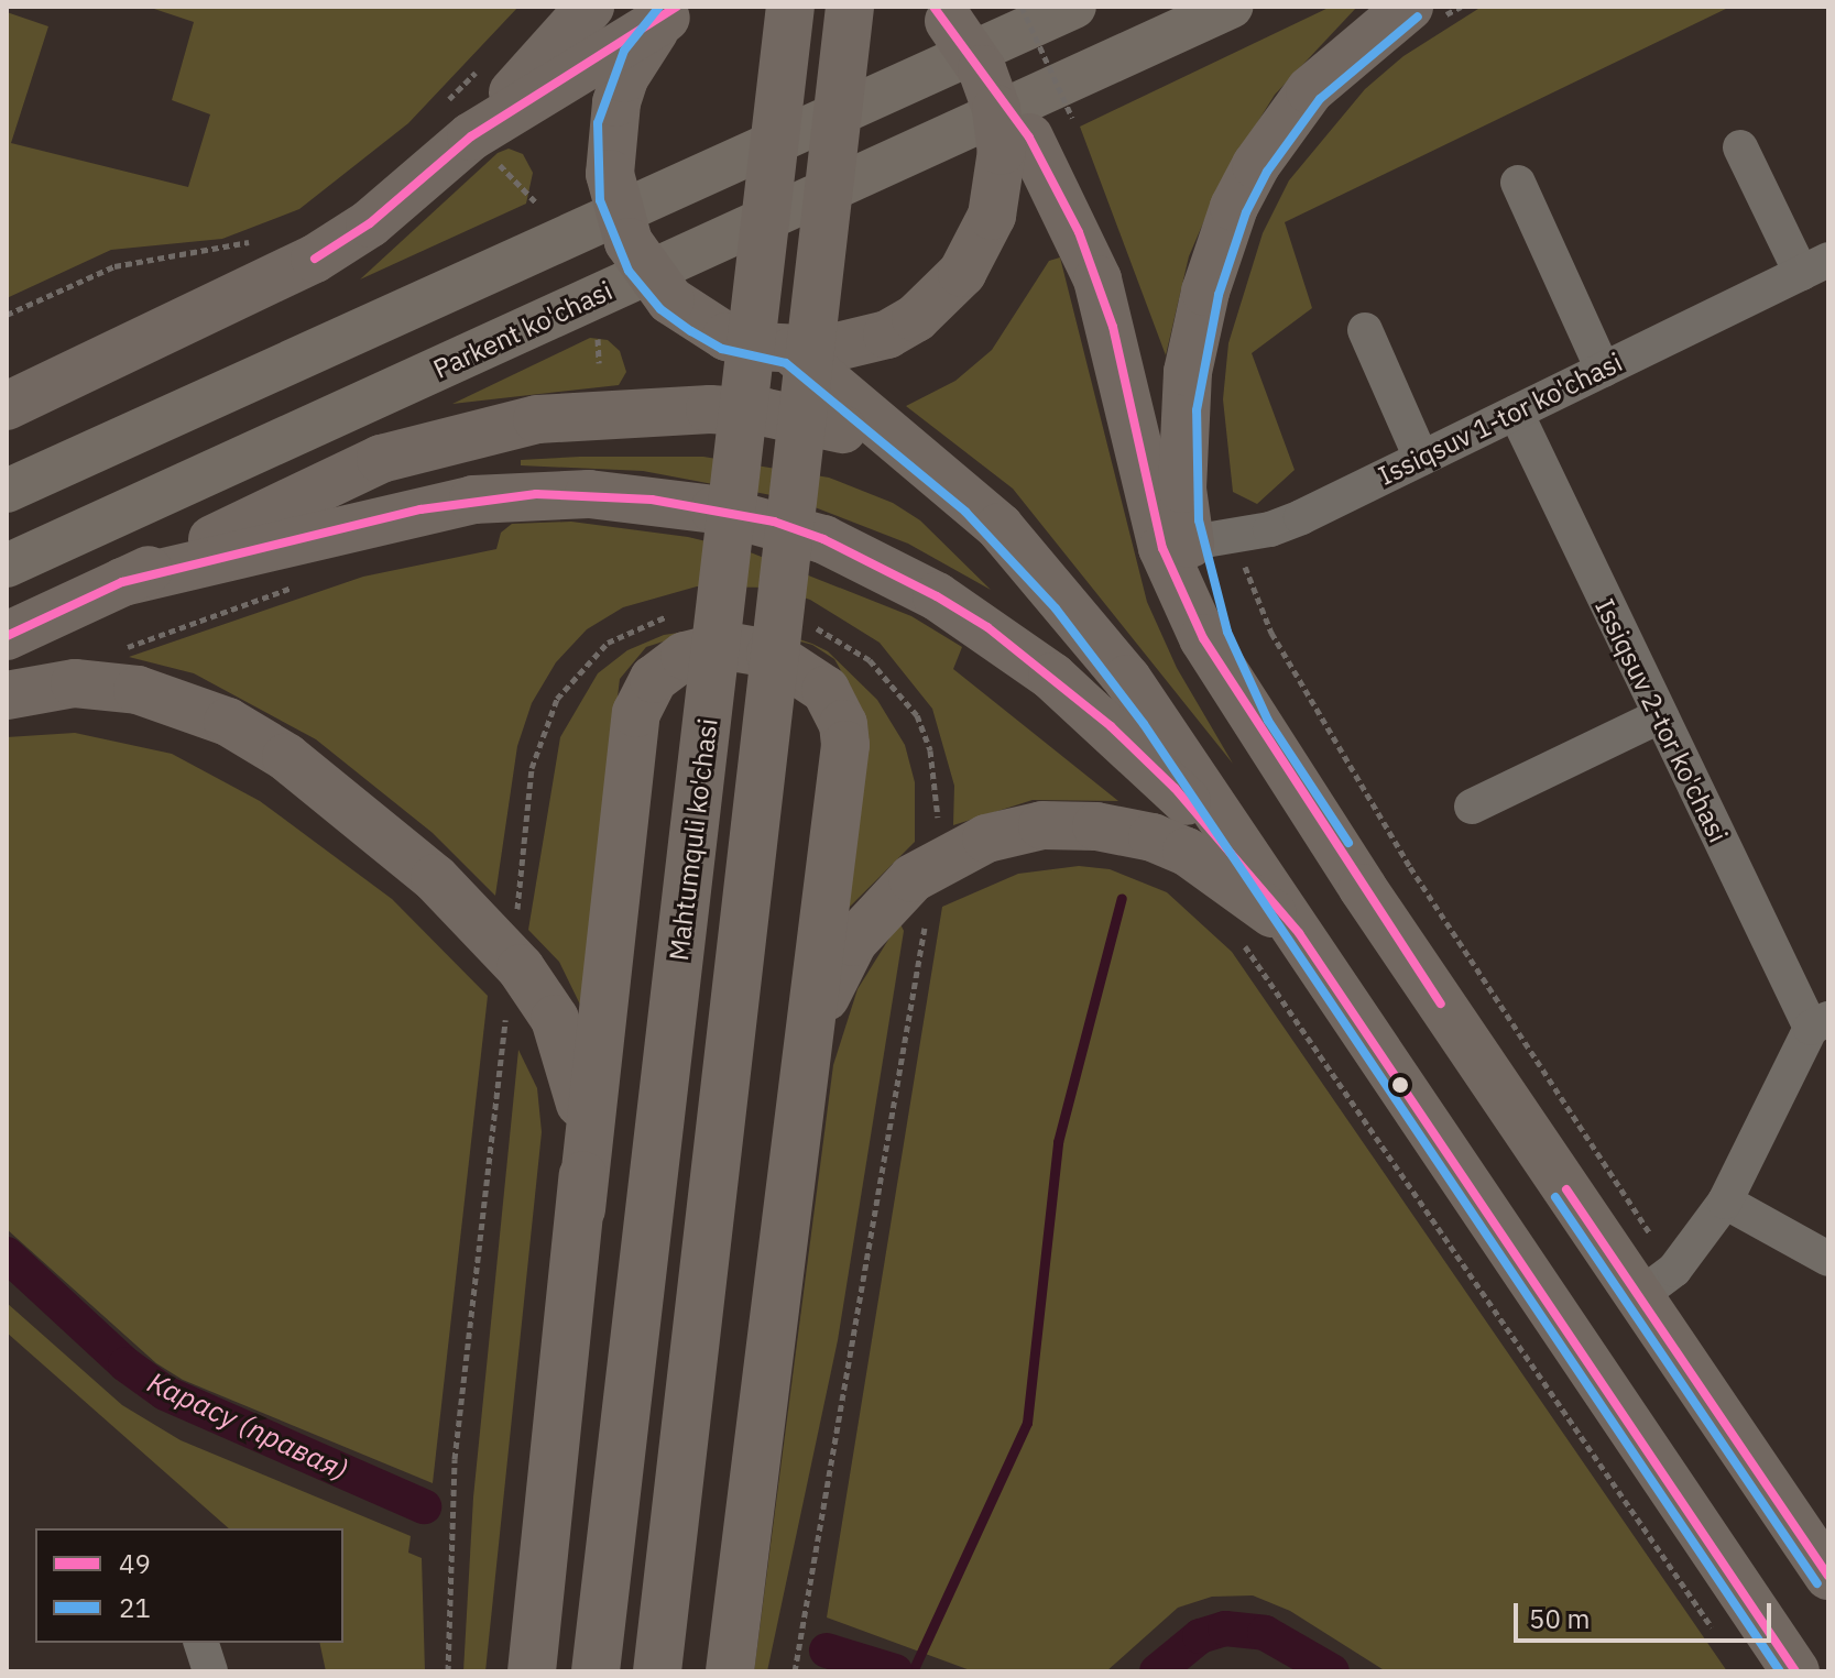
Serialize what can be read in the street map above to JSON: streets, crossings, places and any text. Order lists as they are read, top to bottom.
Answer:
{
  "streets": {
    "highway": ["Mahtumquli ko'chasi"],
    "main road": ["Parkent ko'chasi"],
    "street": ["Issiqsuv 1-tor ko'chasi", "Issiqsuv 2-tor ko'chasi"]
  },
  "crossings": [
    ["Issiqsuv 1-tor ko'chasi", "Issiqsuv 2-tor ko'chasi"]
  ],
  "water": ["Карасу (правая)"],
  "lines": ["transit line 49", "transit line 21"],
  "legend": ["49", "21"],
  "scale_bar": "50 m"
}
